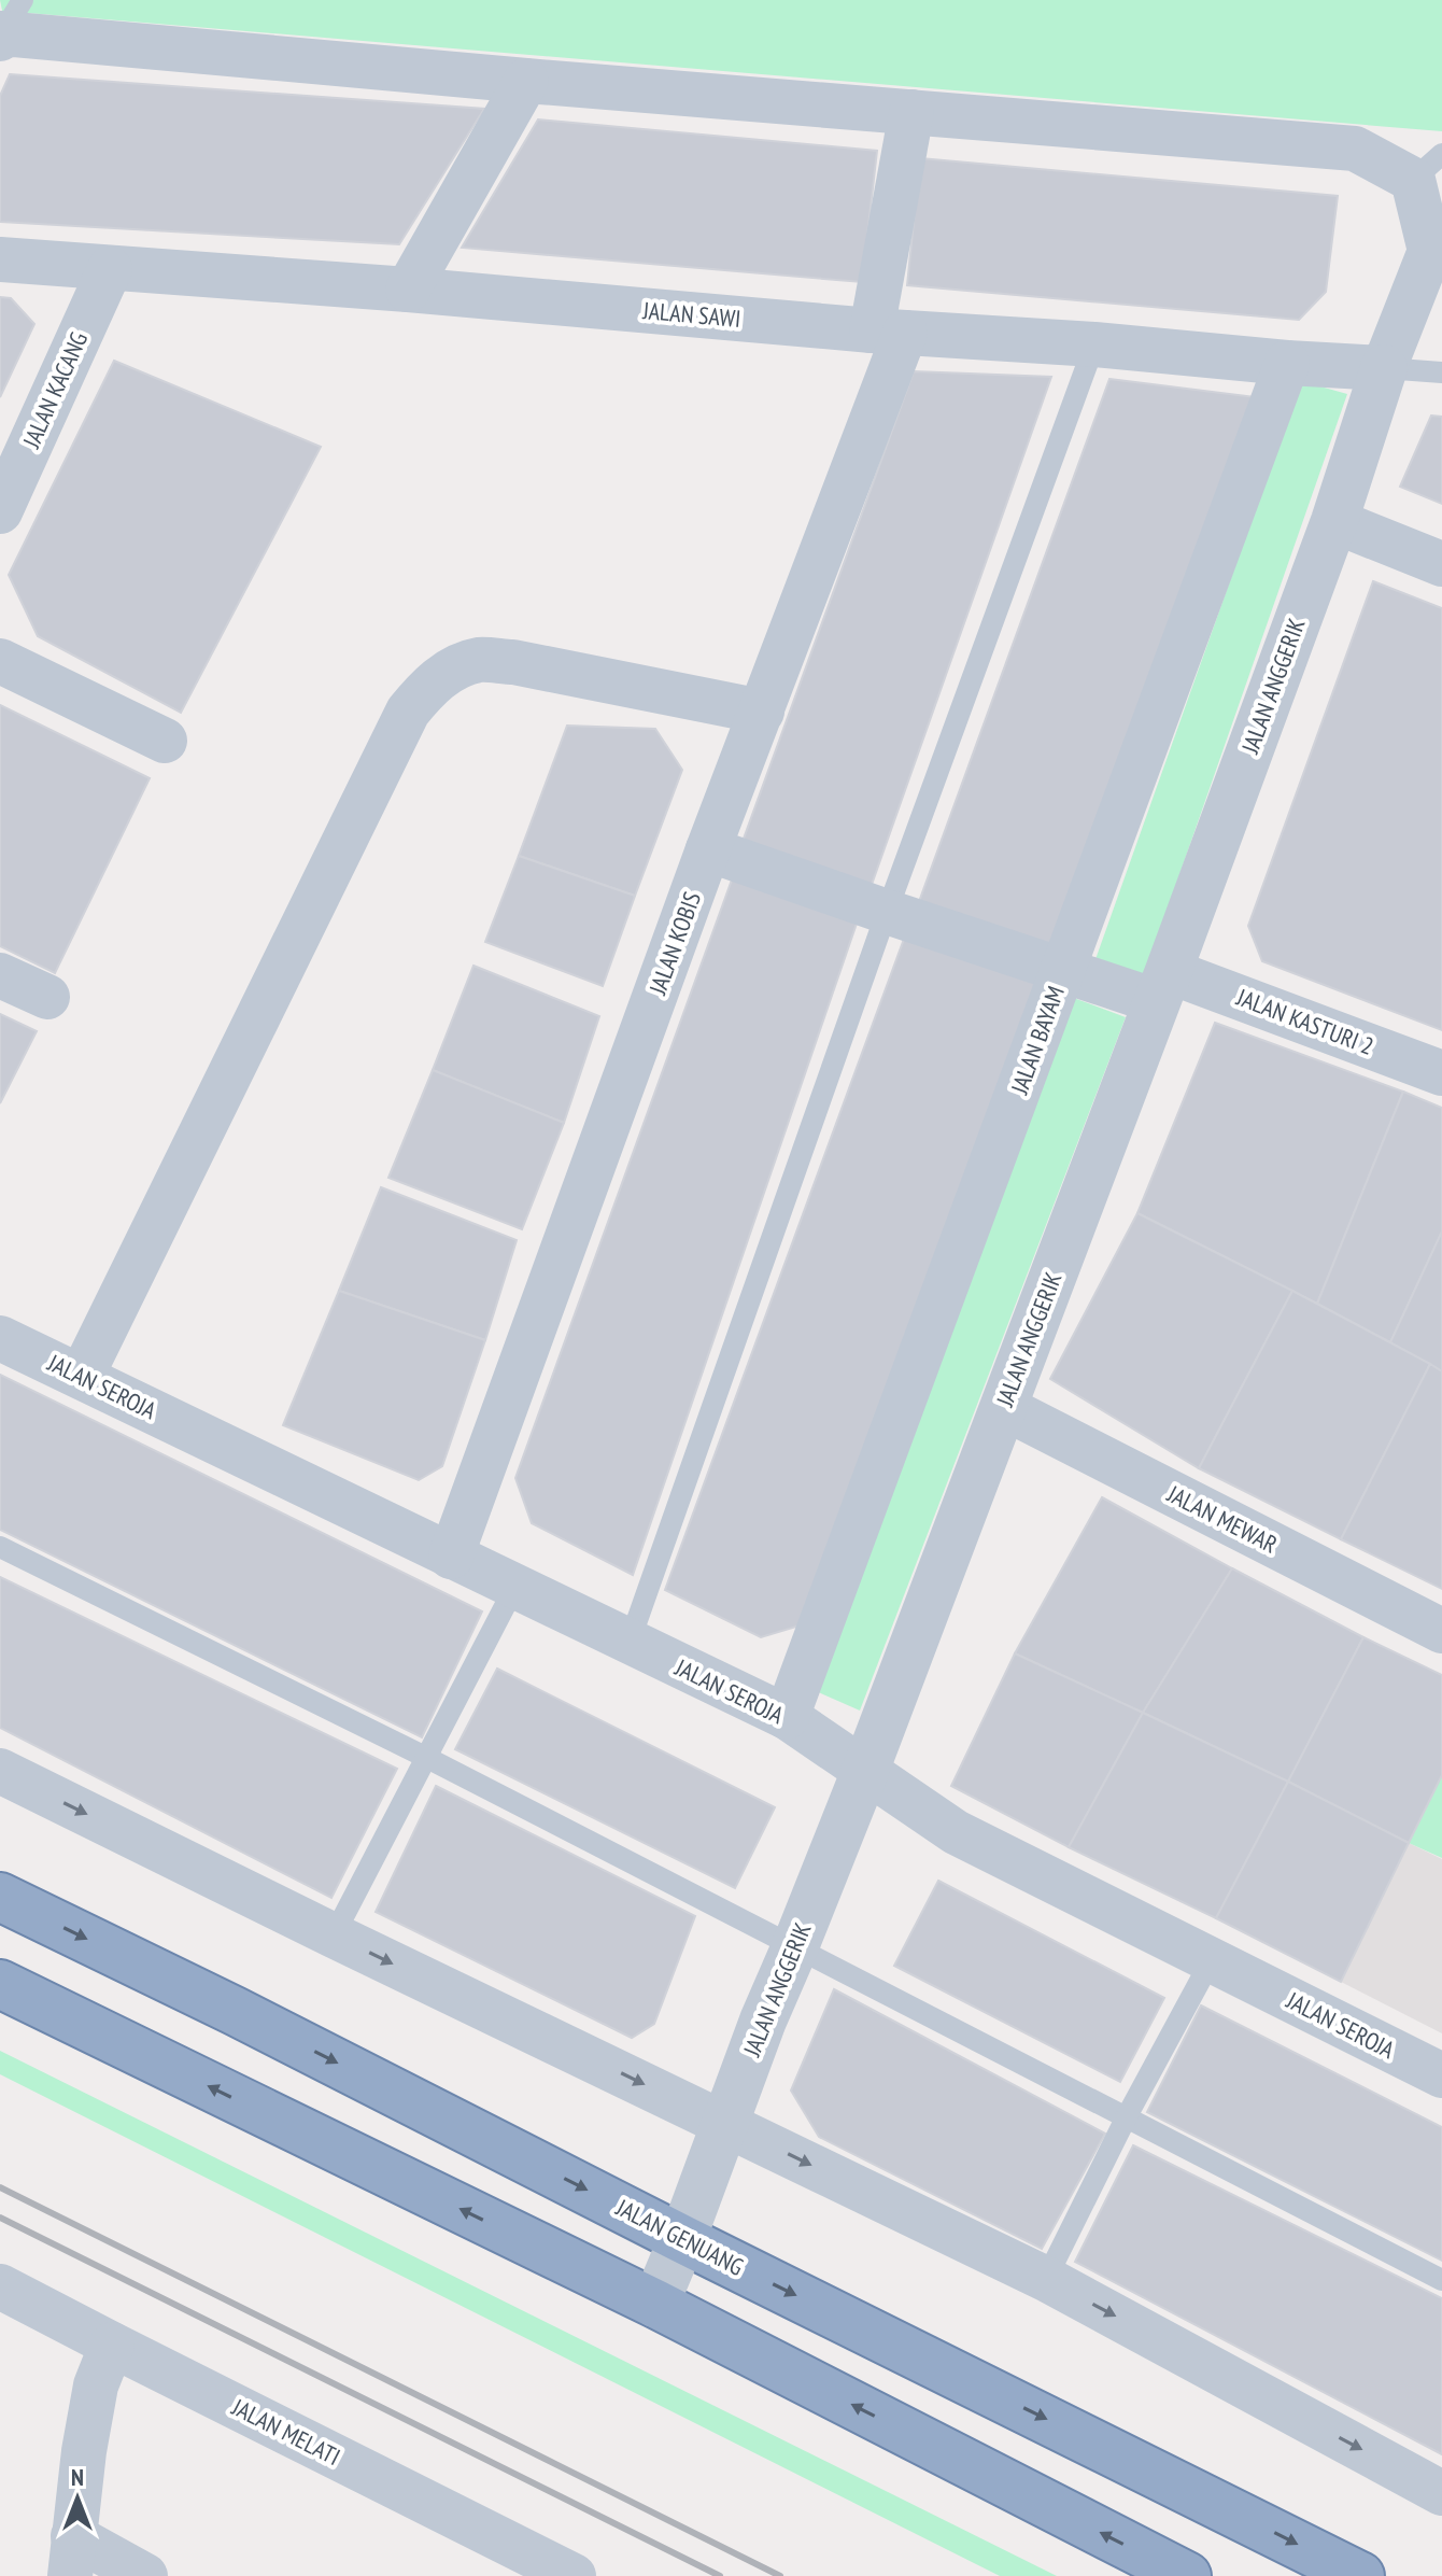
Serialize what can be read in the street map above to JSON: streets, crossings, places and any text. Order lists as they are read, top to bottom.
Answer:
{
  "streets": {
    "highway": ["JALAN GENUANG"],
    "street": [
      "JALAN SAWI",
      "JALAN KACANG",
      "JALAN ANGGERIK",
      "JALAN KOBIS",
      "JALAN KASTURI 2",
      "JALAN BAYAM",
      "JALAN SEROJA",
      "JALAN MEWAR",
      "JALAN MELATI"
    ]
  },
  "crossings": [
    ["JALAN SAWI", "JALAN KACANG"],
    ["JALAN SAWI", "JALAN ANGGERIK"],
    ["JALAN SAWI", "JALAN KOBIS"],
    ["JALAN SAWI", "JALAN BAYAM"],
    ["JALAN ANGGERIK", "JALAN KASTURI 2"],
    ["JALAN ANGGERIK", "JALAN SEROJA"],
    ["JALAN ANGGERIK", "JALAN MEWAR"],
    ["JALAN ANGGERIK", "JALAN GENUANG"],
    ["JALAN KOBIS", "JALAN KASTURI 2"],
    ["JALAN KOBIS", "JALAN SEROJA"],
    ["JALAN KASTURI 2", "JALAN BAYAM"],
    ["JALAN BAYAM", "JALAN SEROJA"]
  ],
  "north": "top"
}
